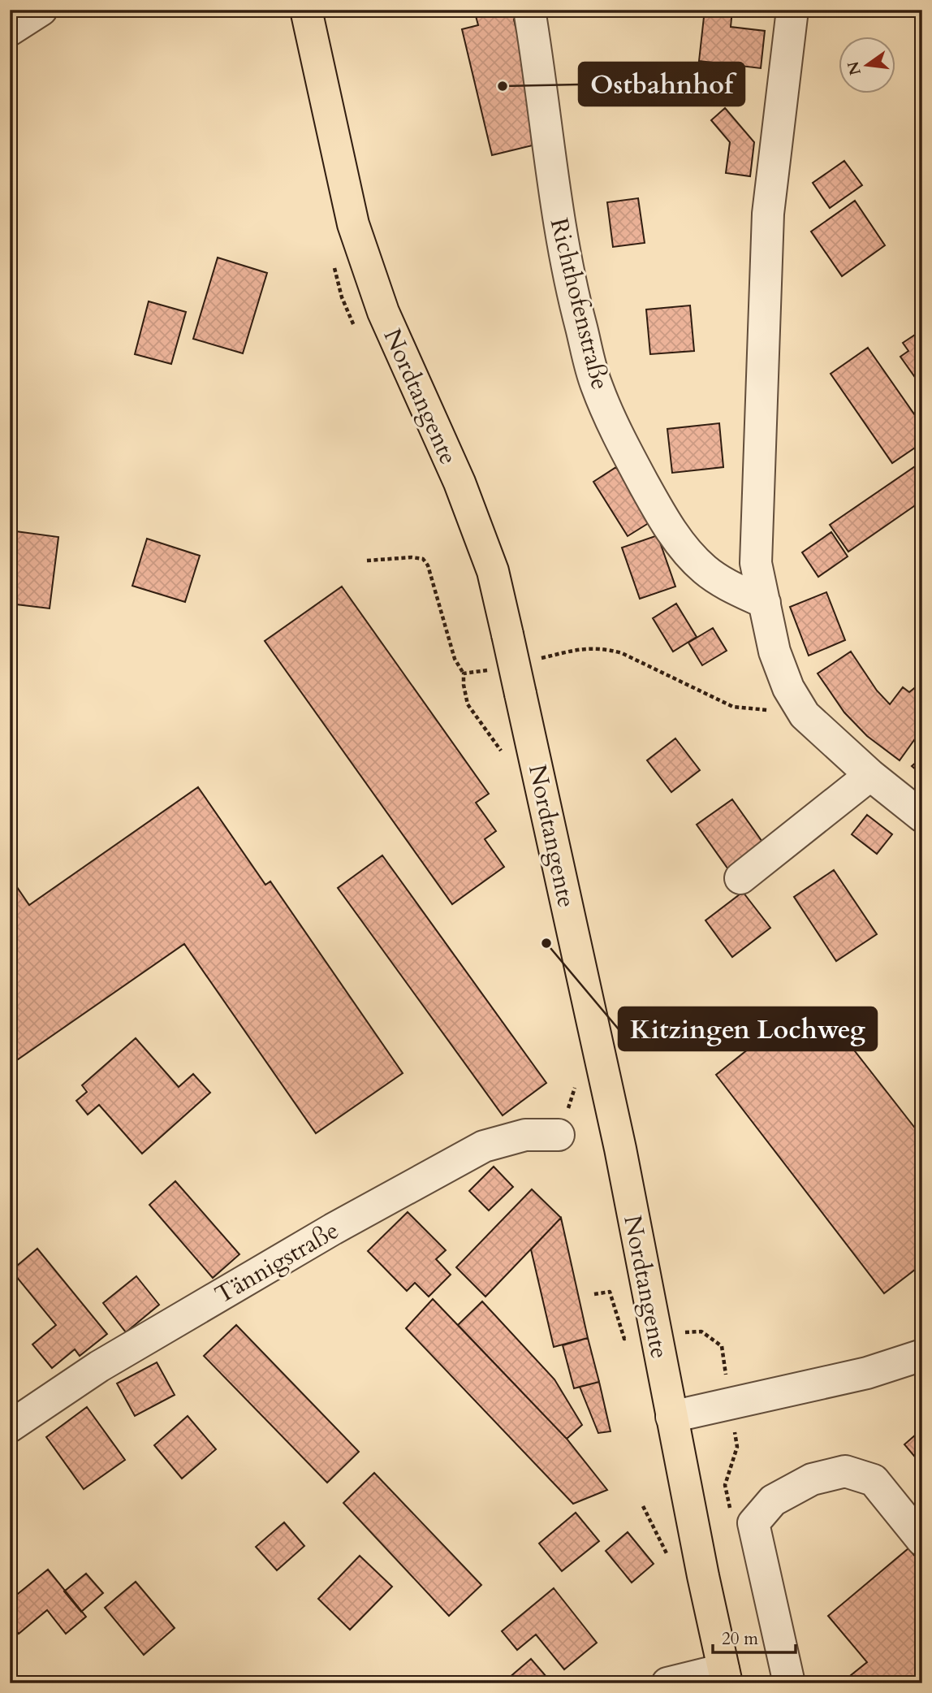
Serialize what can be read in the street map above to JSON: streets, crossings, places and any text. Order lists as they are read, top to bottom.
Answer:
{
  "streets": {
    "main road": ["Nordtangente"],
    "street": ["Richthofenstraße", "Tännigstraße"]
  },
  "places": ["Ostbahnhof", "Kitzingen Lochweg"],
  "scale_bar": "20 m",
  "north": "left"
}
